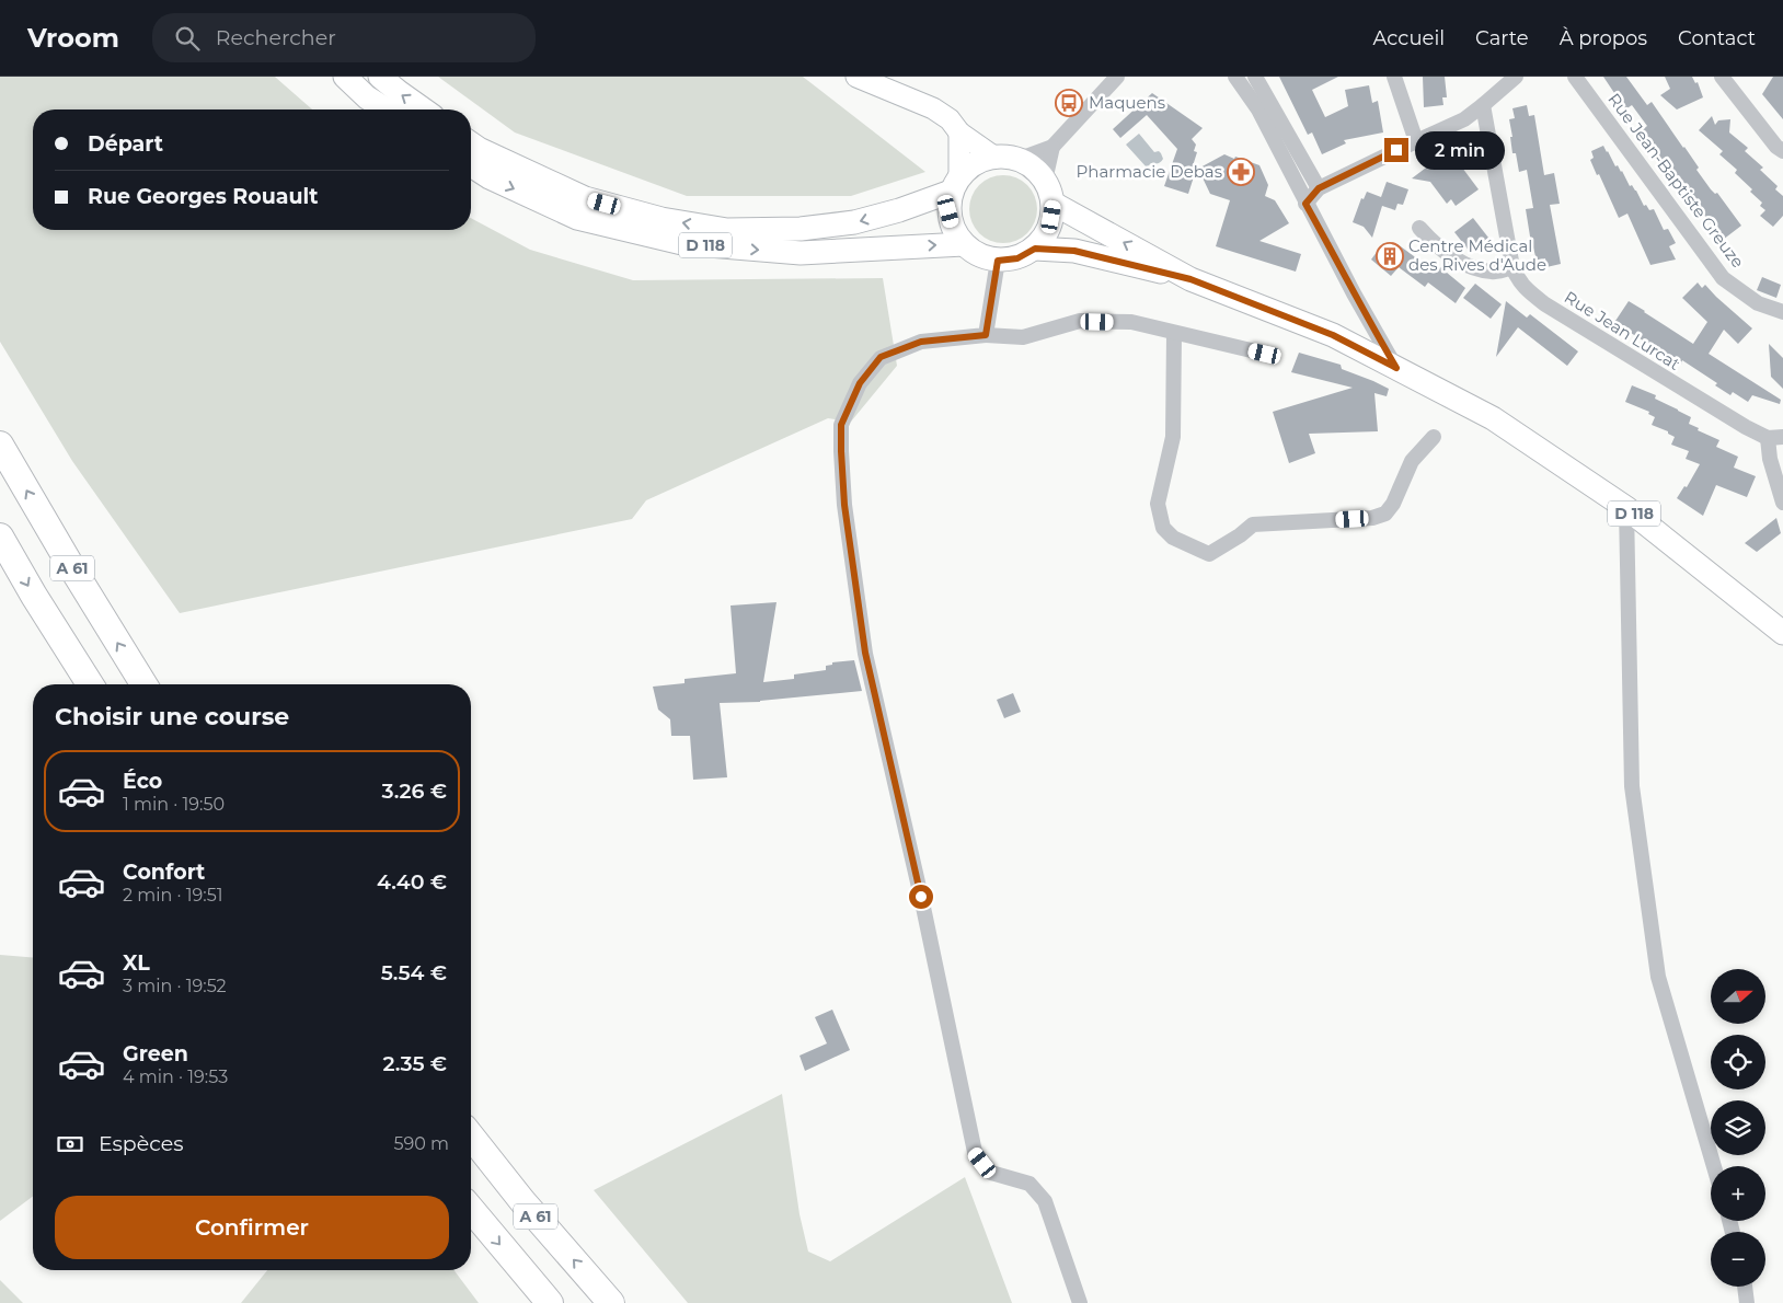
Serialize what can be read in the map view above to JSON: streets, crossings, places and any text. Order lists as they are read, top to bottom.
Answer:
{
  "streets": {
    "highway": ["A 61"],
    "main road": ["D 118"],
    "street": ["Rue Jean-Baptiste Greuze", "Rue Jean Lurcat"]
  },
  "places": {
    "bus stop": ["Maquens"],
    "pharmacy": ["Pharmacie Debas"],
    "building": ["Centre Médical des Rives d'Aude"]
  },
  "north": "right",
  "page": {
    "header": "Vroom",
    "search": "Rechercher",
    "nav": [
      "Accueil",
      "Carte",
      "À propos",
      "Contact"
    ],
    "banner": ["Départ", "Rue Georges Rouault"],
    "bubble": "2 min",
    "heading": "Choisir une course",
    "list": [
      {
        "name": "Éco",
        "note": "1 min · 19:50",
        "value": "3.26 €"
      },
      {
        "name": "Confort",
        "note": "2 min · 19:51",
        "value": "4.40 €"
      },
      {
        "name": "XL",
        "note": "3 min · 19:52",
        "value": "5.54 €"
      },
      {
        "name": "Green",
        "note": "4 min · 19:53",
        "value": "2.35 €"
      }
    ],
    "map_buttons": ["+", "−"],
    "pay": ["Espèces", "590 m"],
    "buttons": "Confirmer"
  }
}
